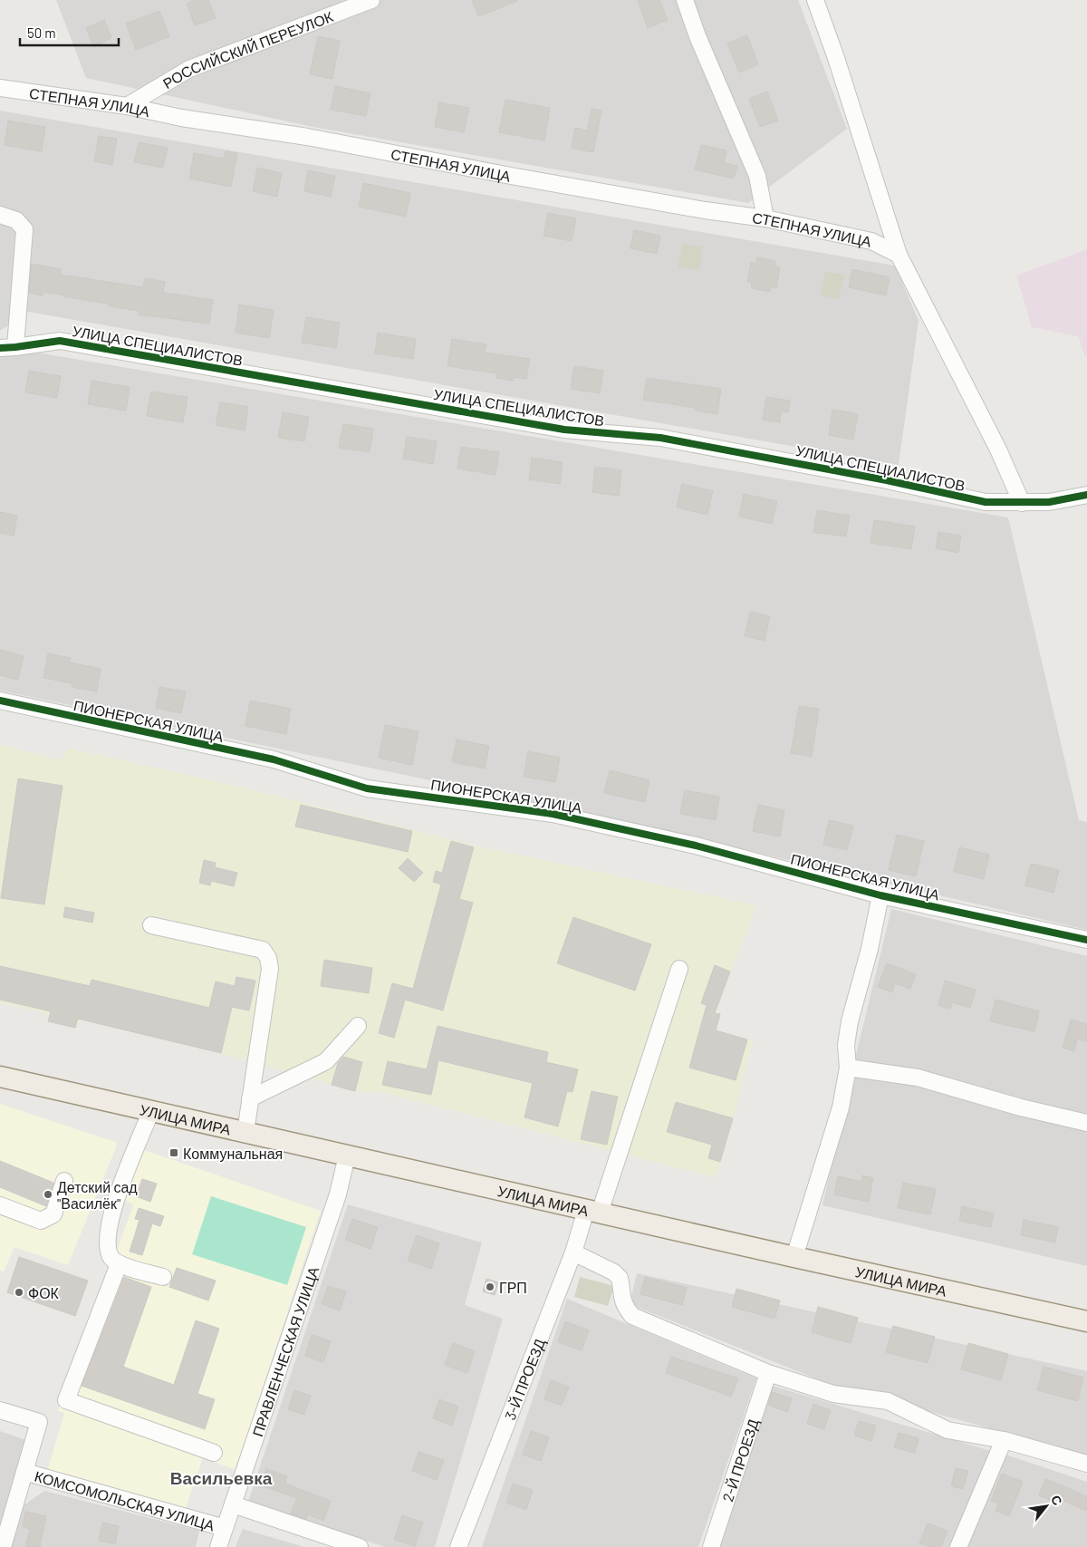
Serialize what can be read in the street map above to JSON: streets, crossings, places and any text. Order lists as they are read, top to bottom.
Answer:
{
  "streets": {
    "main road": ["УЛИЦА МИРА"],
    "street": [
      "РОССИЙСКИЙ ПЕРЕУЛОК",
      "СТЕПНАЯ УЛИЦА",
      "УЛИЦА СПЕЦИАЛИСТОВ",
      "ПИОНЕРСКАЯ УЛИЦА",
      "ПРАВЛЕНЧЕСКАЯ УЛИЦА",
      "3-Й ПРОЕЗД",
      "2-Й ПРОЕЗД",
      "КОМСОМОЛЬСКАЯ УЛИЦА"
    ]
  },
  "crossings": [
    ["РОССИЙСКИЙ ПЕРЕУЛОК", "СТЕПНАЯ УЛИЦА"],
    ["УЛИЦА МИРА", "ПРАВЛЕНЧЕСКАЯ УЛИЦА"],
    ["УЛИЦА МИРА", "3-Й ПРОЕЗД"],
    ["ПРАВЛЕНЧЕСКАЯ УЛИЦА", "КОМСОМОЛЬСКАЯ УЛИЦА"]
  ],
  "districts": ["Васильевка"],
  "places": {
    "transit": ["Коммунальная"],
    "other": ["Детский сад \"Василёк\"", "ГРП", "ФОК"]
  },
  "scale_bar": "50 m",
  "north": "top right"
}
